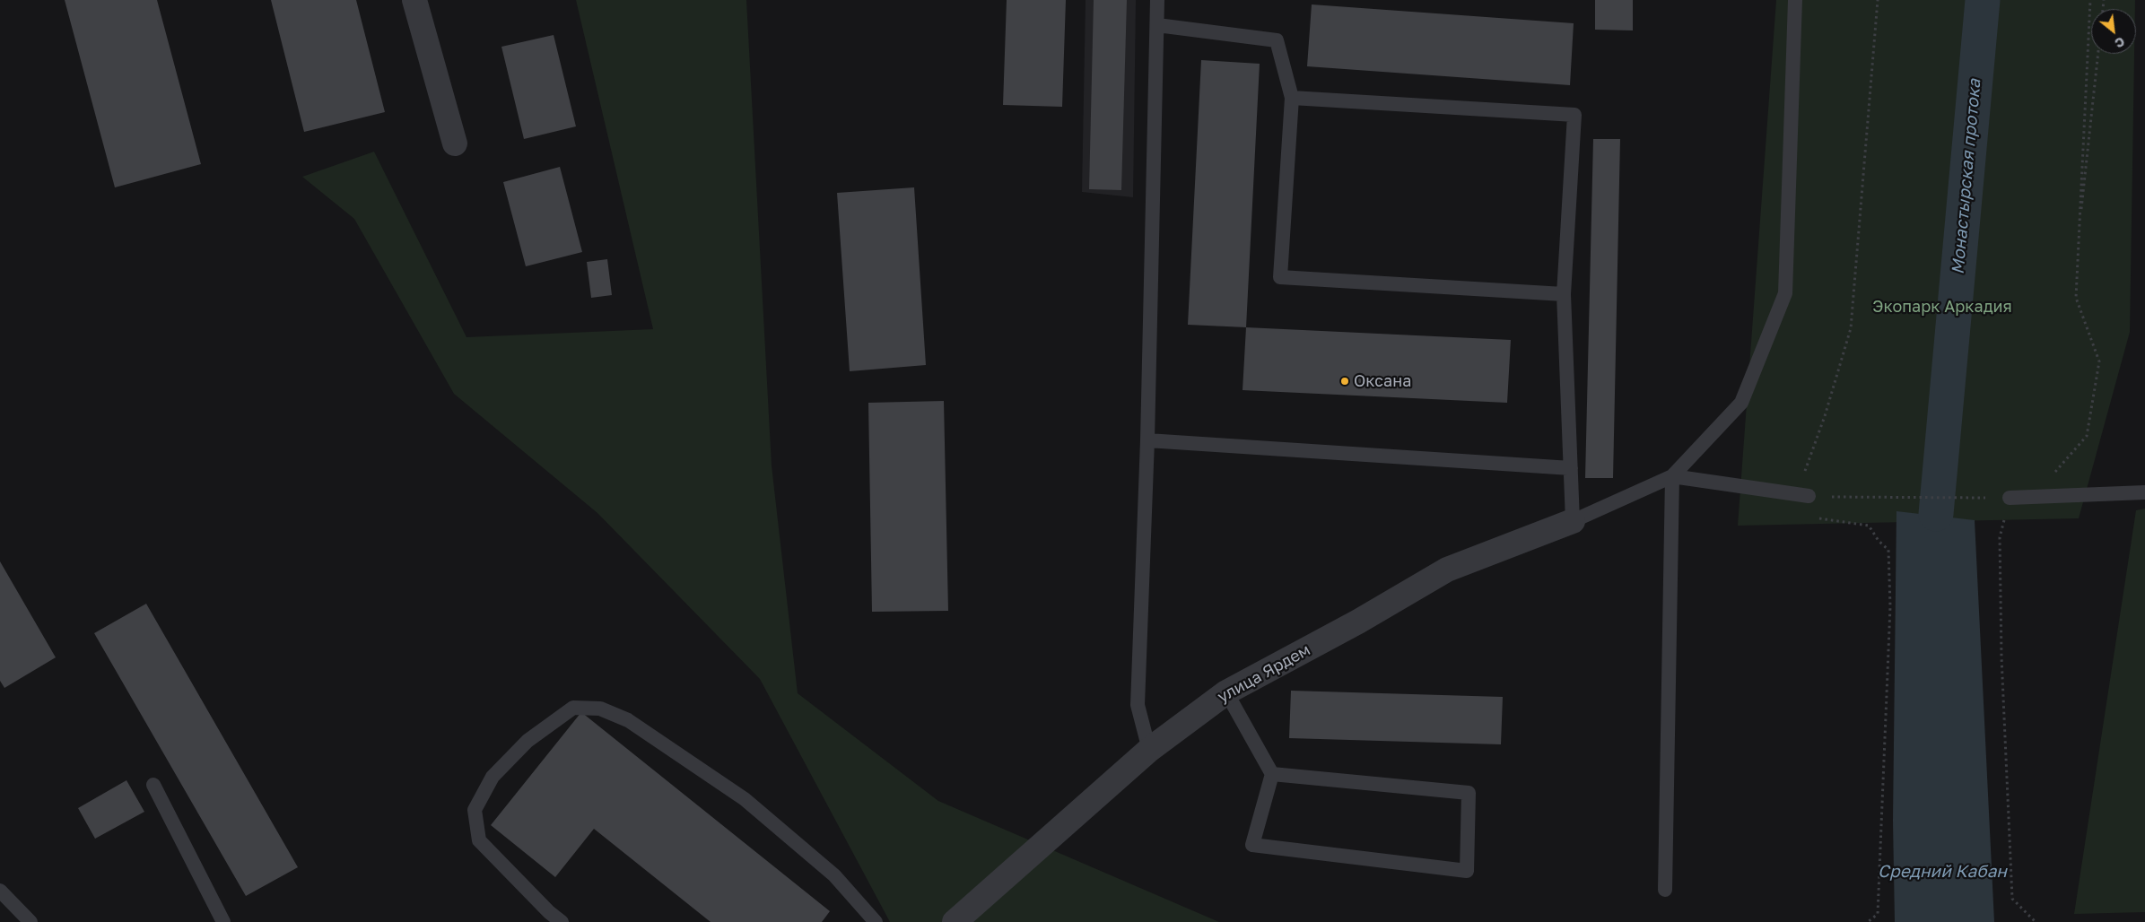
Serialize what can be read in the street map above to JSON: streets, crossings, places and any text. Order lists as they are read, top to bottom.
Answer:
{
  "streets": {
    "street": ["улица Ярдем"]
  },
  "water": ["Монастырская протока", "Средний Кабан"],
  "parks": ["Экопарк Аркадия"],
  "places": ["Оксана"],
  "north": "bottom right"
}
